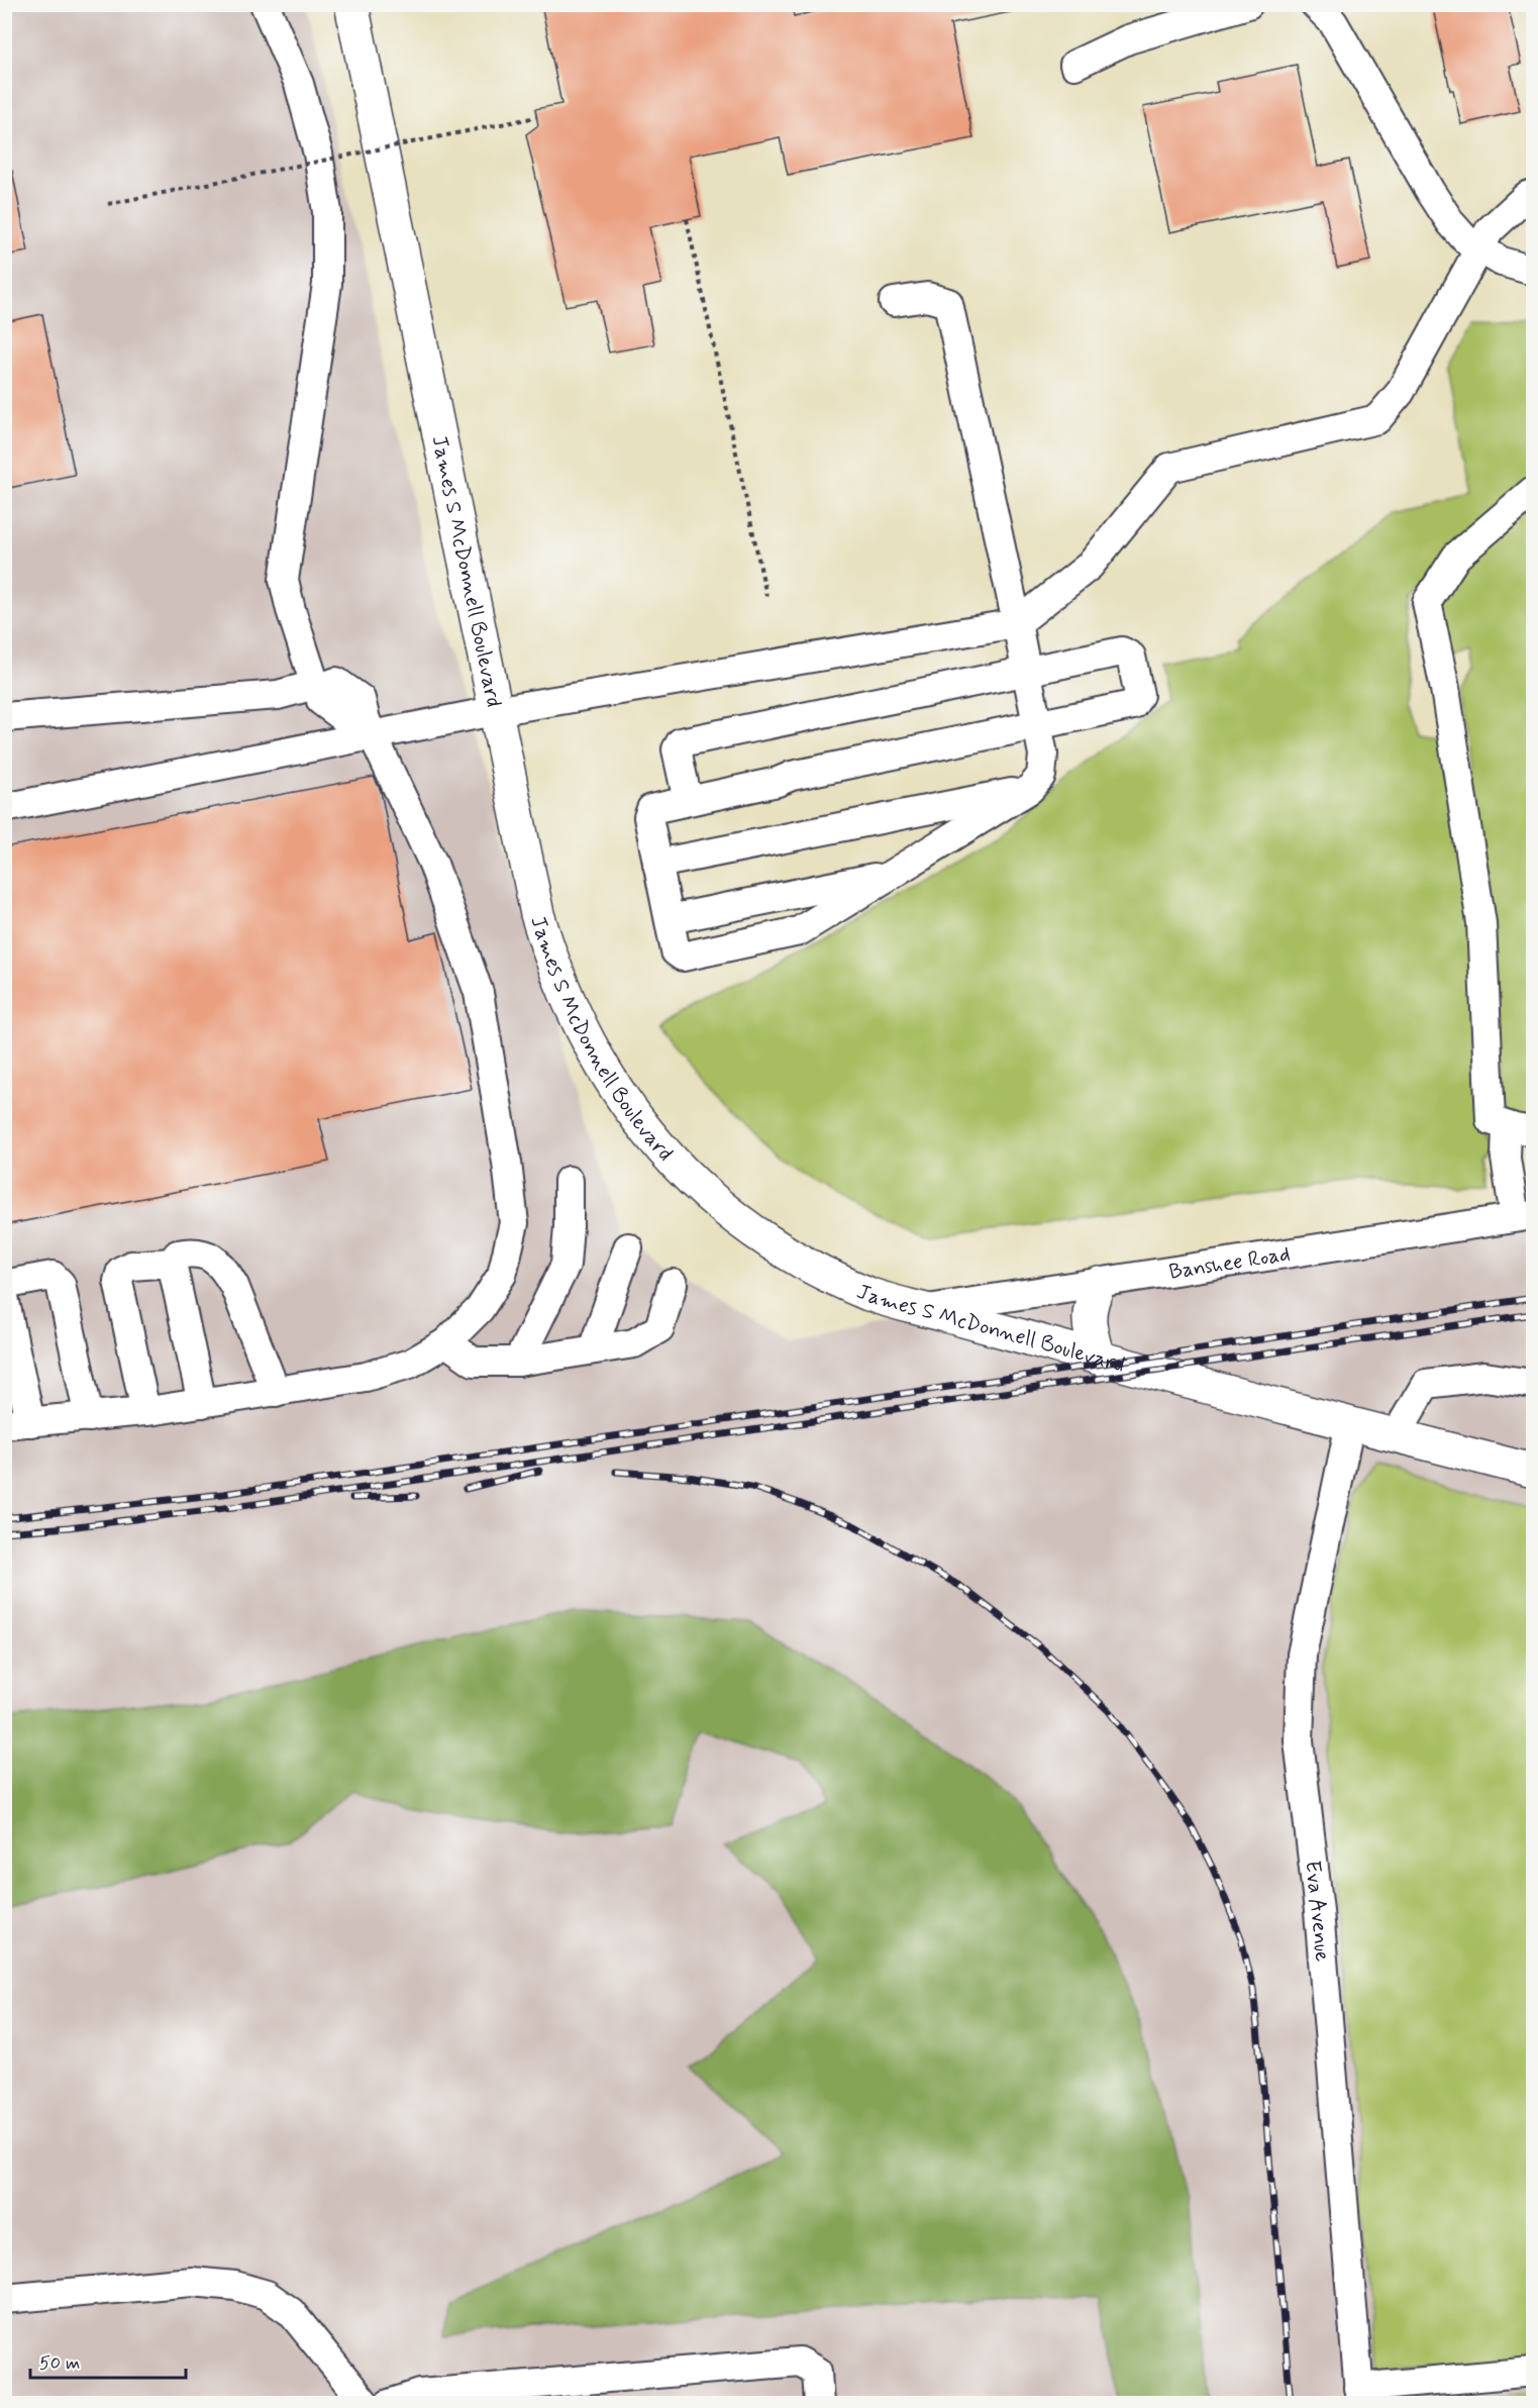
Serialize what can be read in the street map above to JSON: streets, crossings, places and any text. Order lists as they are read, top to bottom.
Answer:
{
  "streets": {
    "main road": ["James S McDonnell Boulevard"],
    "street": ["Banshee Road", "Eva Avenue"]
  },
  "crossings": [
    ["James S McDonnell Boulevard", "Banshee Road"],
    ["James S McDonnell Boulevard", "Eva Avenue"]
  ],
  "scale_bar": "50 m"
}
